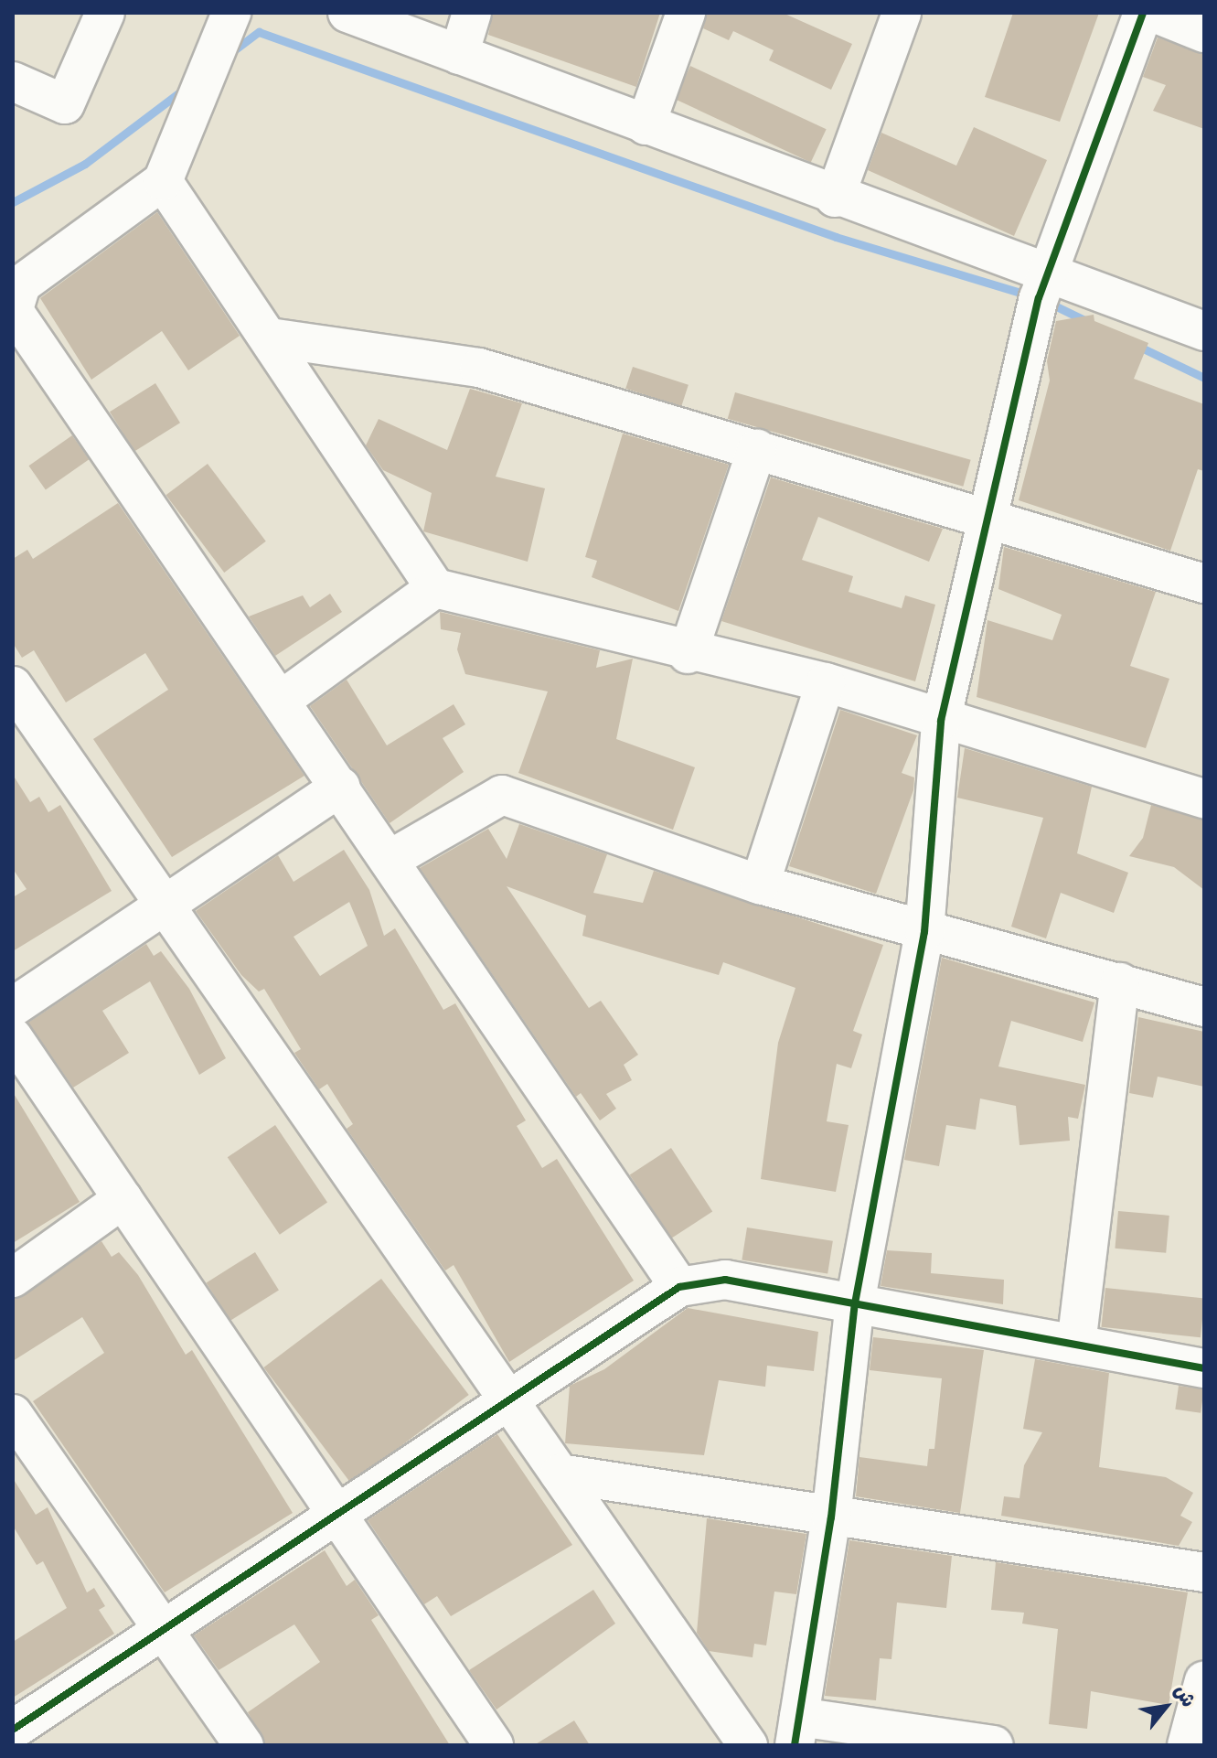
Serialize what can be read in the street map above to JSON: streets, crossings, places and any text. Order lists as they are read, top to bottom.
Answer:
{
  "north": "top right"
}
